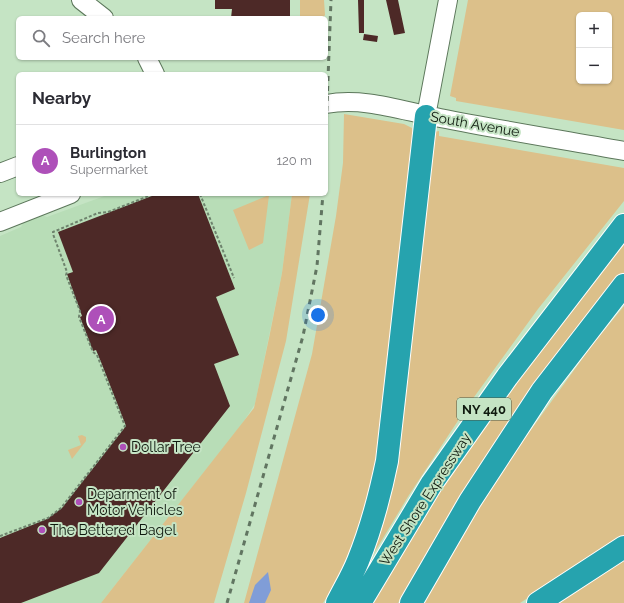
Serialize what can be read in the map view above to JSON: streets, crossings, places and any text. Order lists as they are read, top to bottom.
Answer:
{
  "streets": {
    "highway": ["NY 440", "West Shore Expressway"],
    "street": ["South Avenue"]
  },
  "places": ["Dollar Tree", "Deparment of Motor Vehicles", "The Bettered Bagel"],
  "page": {
    "map_buttons": ["+", "−"],
    "search": "Search here",
    "heading": "Nearby",
    "list": [
      {
        "mark": "A",
        "name": "Burlington",
        "note": "Supermarket",
        "value": "120 m"
      }
    ],
    "pins": "A"
  }
}
